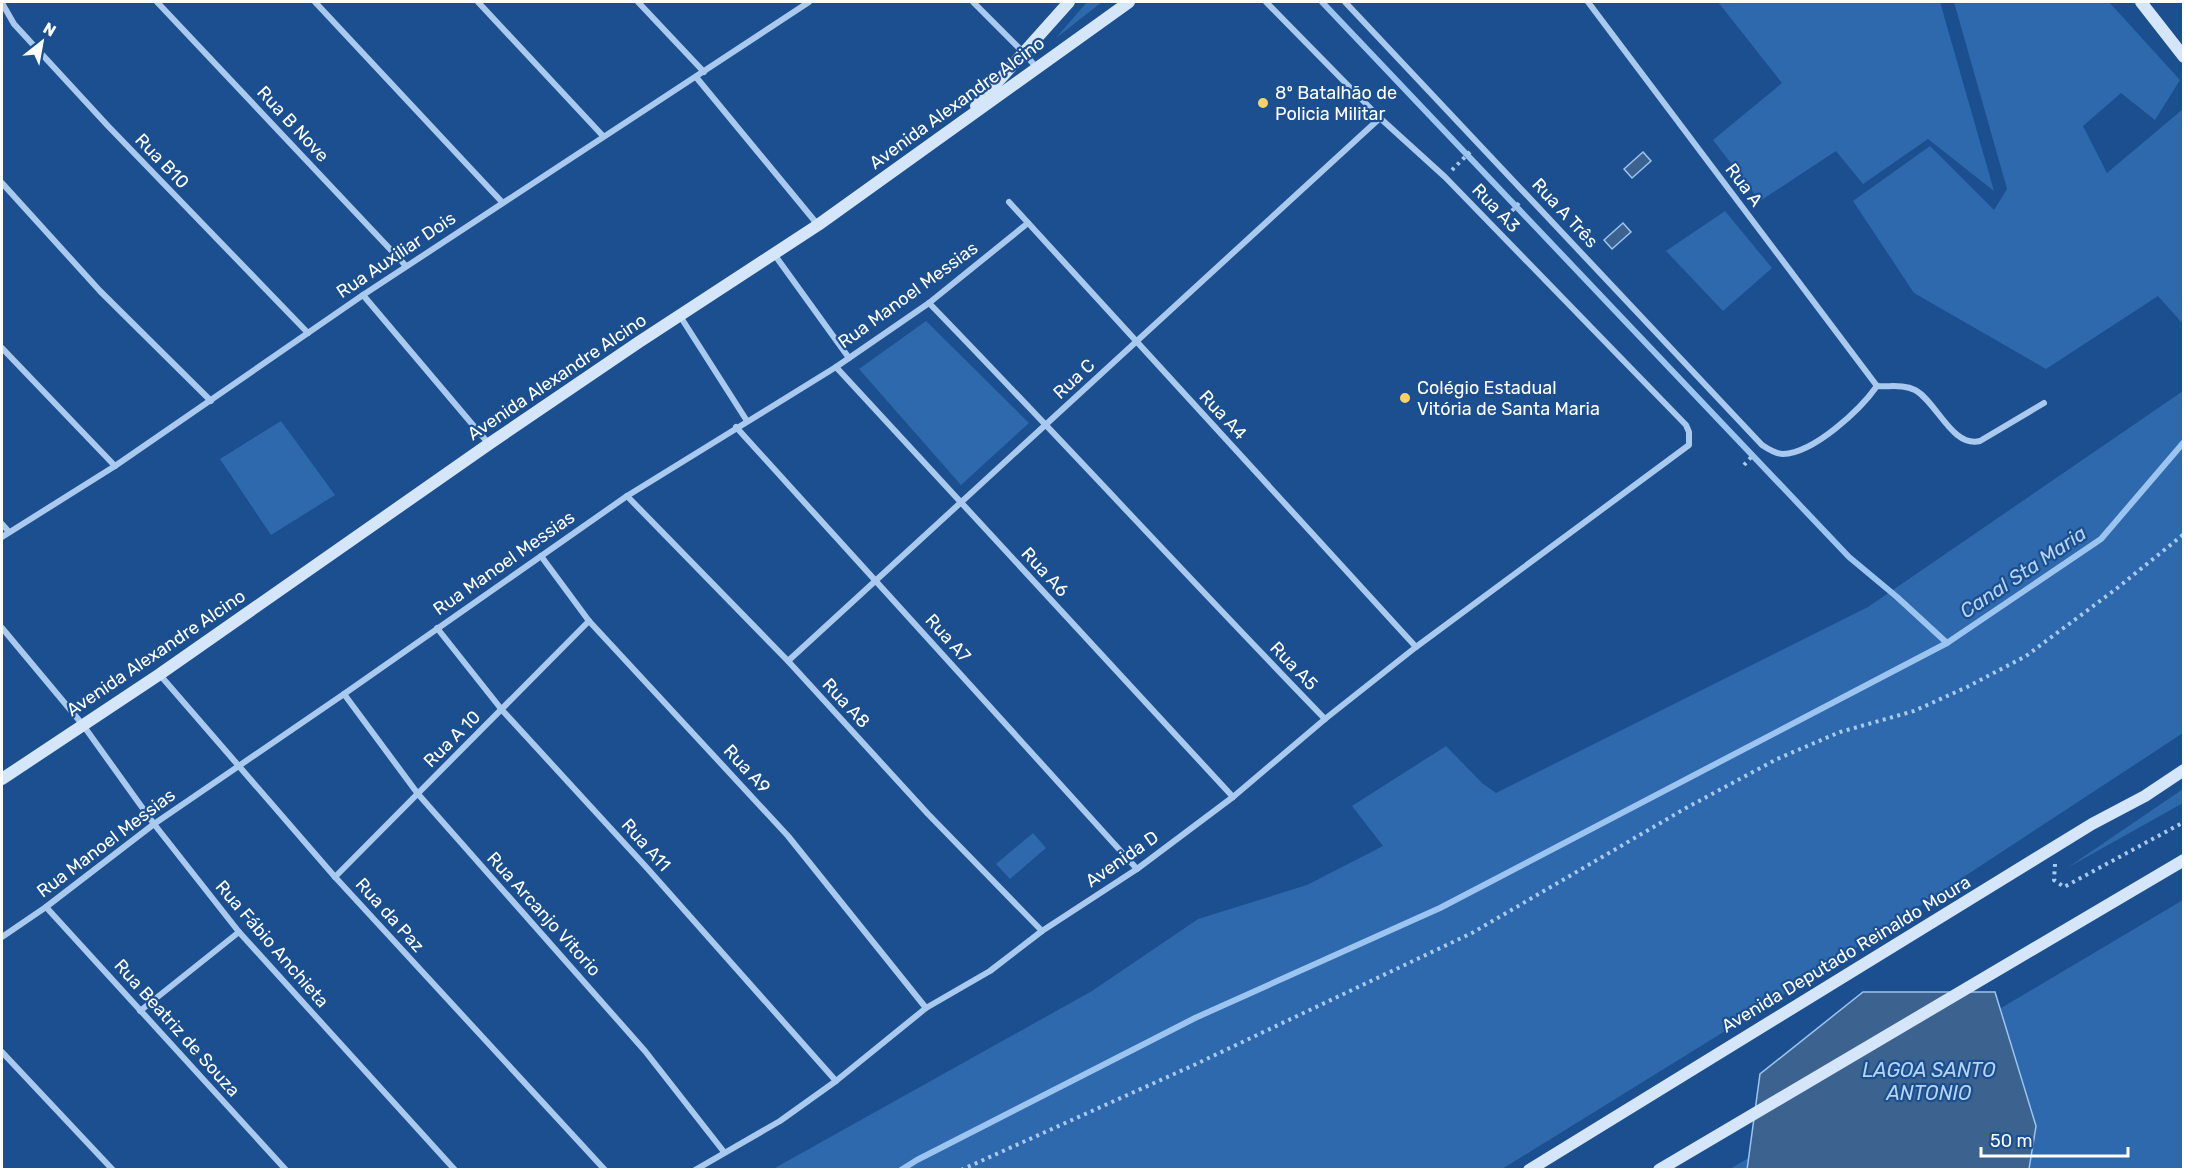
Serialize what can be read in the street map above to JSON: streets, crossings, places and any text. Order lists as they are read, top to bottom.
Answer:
{
  "streets": {
    "street": [
      "Avenida Alexandre Alcino",
      "Rua B Nove",
      "Rua B10",
      "Rua A",
      "Rua A3",
      "Rua A Três",
      "Rua Auxiliar Dois",
      "Rua Manoel Messias",
      "Rua C",
      "Rua A4",
      "Rua A6",
      "Rua A7",
      "Rua A5",
      "Rua A8",
      "Rua A 10",
      "Rua A9",
      "Rua A11",
      "Avenida D",
      "Rua Arcanjo Vitorio",
      "Rua da Paz",
      "Rua Fábio Anchieta",
      "Avenida Deputado Reinaldo Moura",
      "Rua Beatriz de Souza"
    ]
  },
  "crossings": [
    ["Avenida Alexandre Alcino", "Rua da Paz"],
    ["Avenida Alexandre Alcino", "Rua Fábio Anchieta"],
    ["Rua B Nove", "Rua Auxiliar Dois"],
    ["Rua B10", "Rua Auxiliar Dois"],
    ["Rua A", "Rua A Três"],
    ["Rua A3", "Rua C"],
    ["Rua A3", "Rua A4"],
    ["Rua Manoel Messias", "Rua A4"],
    ["Rua Manoel Messias", "Rua A6"],
    ["Rua Manoel Messias", "Rua A7"],
    ["Rua Manoel Messias", "Rua A5"],
    ["Rua Manoel Messias", "Rua A8"],
    ["Rua Manoel Messias", "Rua A9"],
    ["Rua Manoel Messias", "Rua A11"],
    ["Rua Manoel Messias", "Rua Arcanjo Vitorio"],
    ["Rua Manoel Messias", "Rua da Paz"],
    ["Rua Manoel Messias", "Rua Fábio Anchieta"],
    ["Rua Manoel Messias", "Rua Beatriz de Souza"],
    ["Rua C", "Rua A4"],
    ["Rua C", "Rua A6"],
    ["Rua C", "Rua A7"],
    ["Rua C", "Rua A5"],
    ["Rua C", "Rua A8"],
    ["Rua A6", "Avenida D"],
    ["Rua A7", "Avenida D"],
    ["Rua A5", "Avenida D"],
    ["Rua A8", "Avenida D"],
    ["Rua A 10", "Rua A9"],
    ["Rua A 10", "Rua A11"],
    ["Rua A 10", "Rua Arcanjo Vitorio"],
    ["Rua A 10", "Rua da Paz"],
    ["Rua A9", "Avenida D"],
    ["Rua A11", "Avenida D"],
    ["Avenida D", "Rua Arcanjo Vitorio"]
  ],
  "water": ["Canal Sta Maria", "LAGOA SANTO ANTONIO"],
  "places": ["8º Batalhão de Policia Militar", "Colégio Estadual Vitória de Santa Maria"],
  "scale_bar": "50 m",
  "north": "top right"
}
